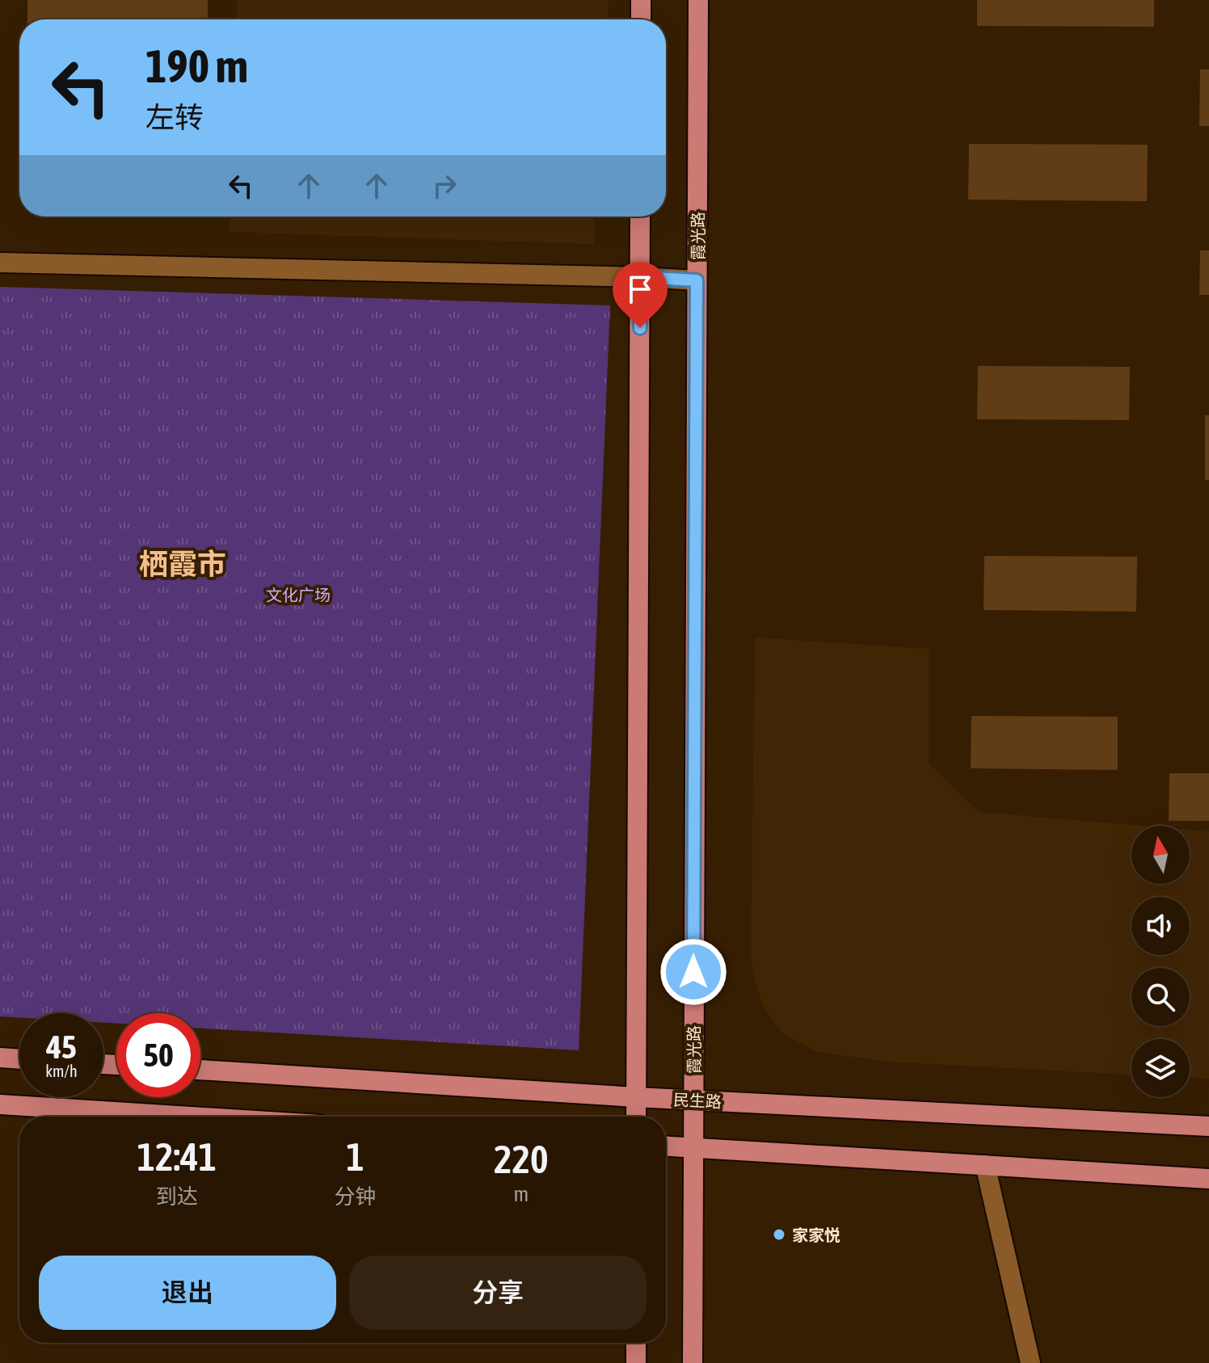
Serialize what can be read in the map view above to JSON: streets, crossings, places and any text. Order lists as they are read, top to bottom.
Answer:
{
  "streets": {
    "main road": ["霞光路", "民生路"]
  },
  "crossings": [
    ["霞光路", "民生路"]
  ],
  "districts": ["栖霞市"],
  "parks": ["文化广场"],
  "places": ["家家悦"],
  "north": "top",
  "page": {
    "turn": ["190 m", "左转"],
    "speed": "45 km/h",
    "limit": "50",
    "eta": [
      "12:41",
      "到达",
      "1",
      "分钟",
      "220",
      "m"
    ],
    "buttons": ["退出", "分享"]
  }
}
